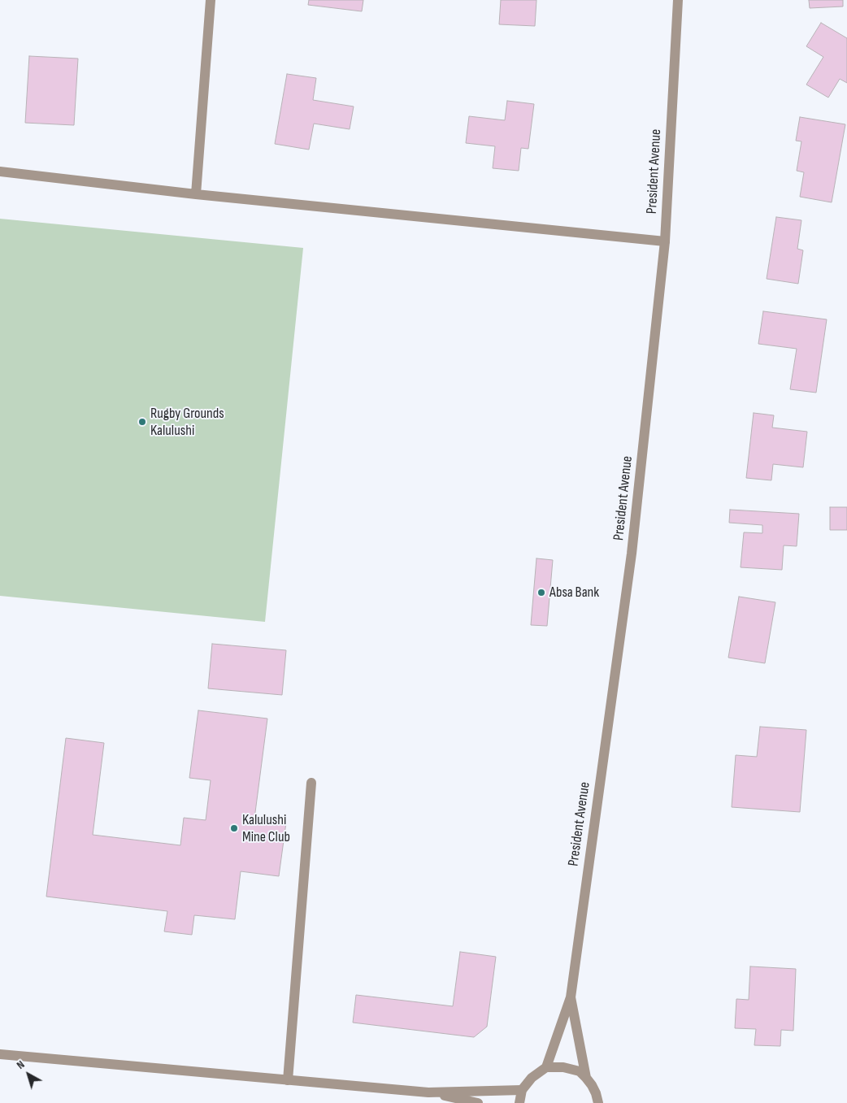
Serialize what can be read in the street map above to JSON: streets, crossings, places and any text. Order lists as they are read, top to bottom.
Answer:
{
  "streets": {
    "street": ["President Avenue"]
  },
  "places": ["Rugby Grounds Kalulushi", "Absa Bank", "Kalulushi Mine Club"],
  "north": "top left"
}
